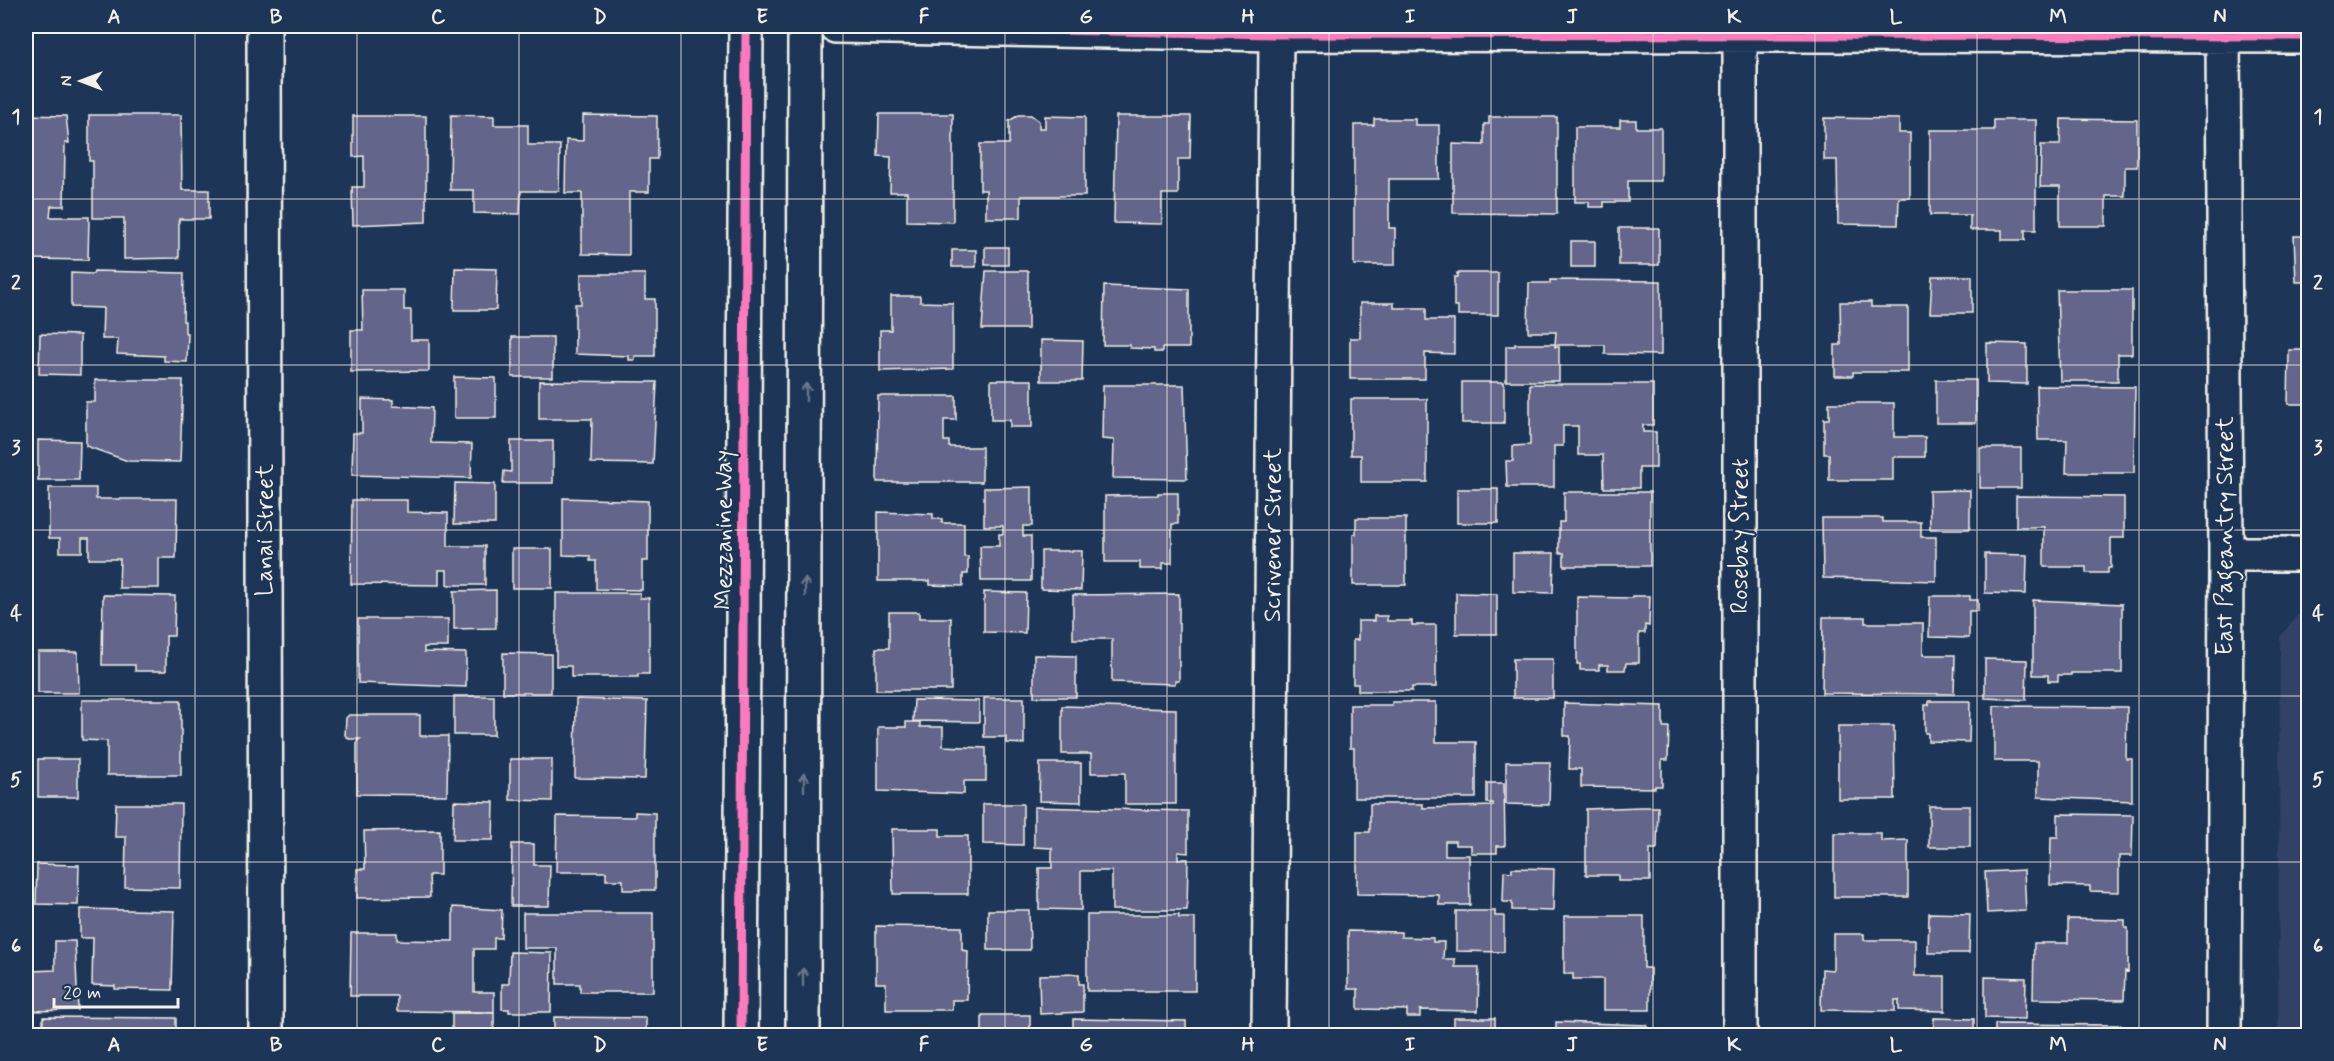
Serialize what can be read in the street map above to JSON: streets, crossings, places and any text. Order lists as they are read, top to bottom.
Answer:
{
  "streets": {
    "street": [
      "Lanai Street",
      "Mezzanine Way",
      "Scrivener Street",
      "Rosebay Street",
      "East Pageantry Street"
    ]
  },
  "scale_bar": "20 m",
  "north": "left",
  "grid": {
    "columns": [
      "A",
      "B",
      "C",
      "D",
      "E",
      "F",
      "G",
      "H",
      "I",
      "J",
      "K",
      "L",
      "M",
      "N"
    ],
    "rows": [
      "1",
      "2",
      "3",
      "4",
      "5",
      "6"
    ]
  }
}
